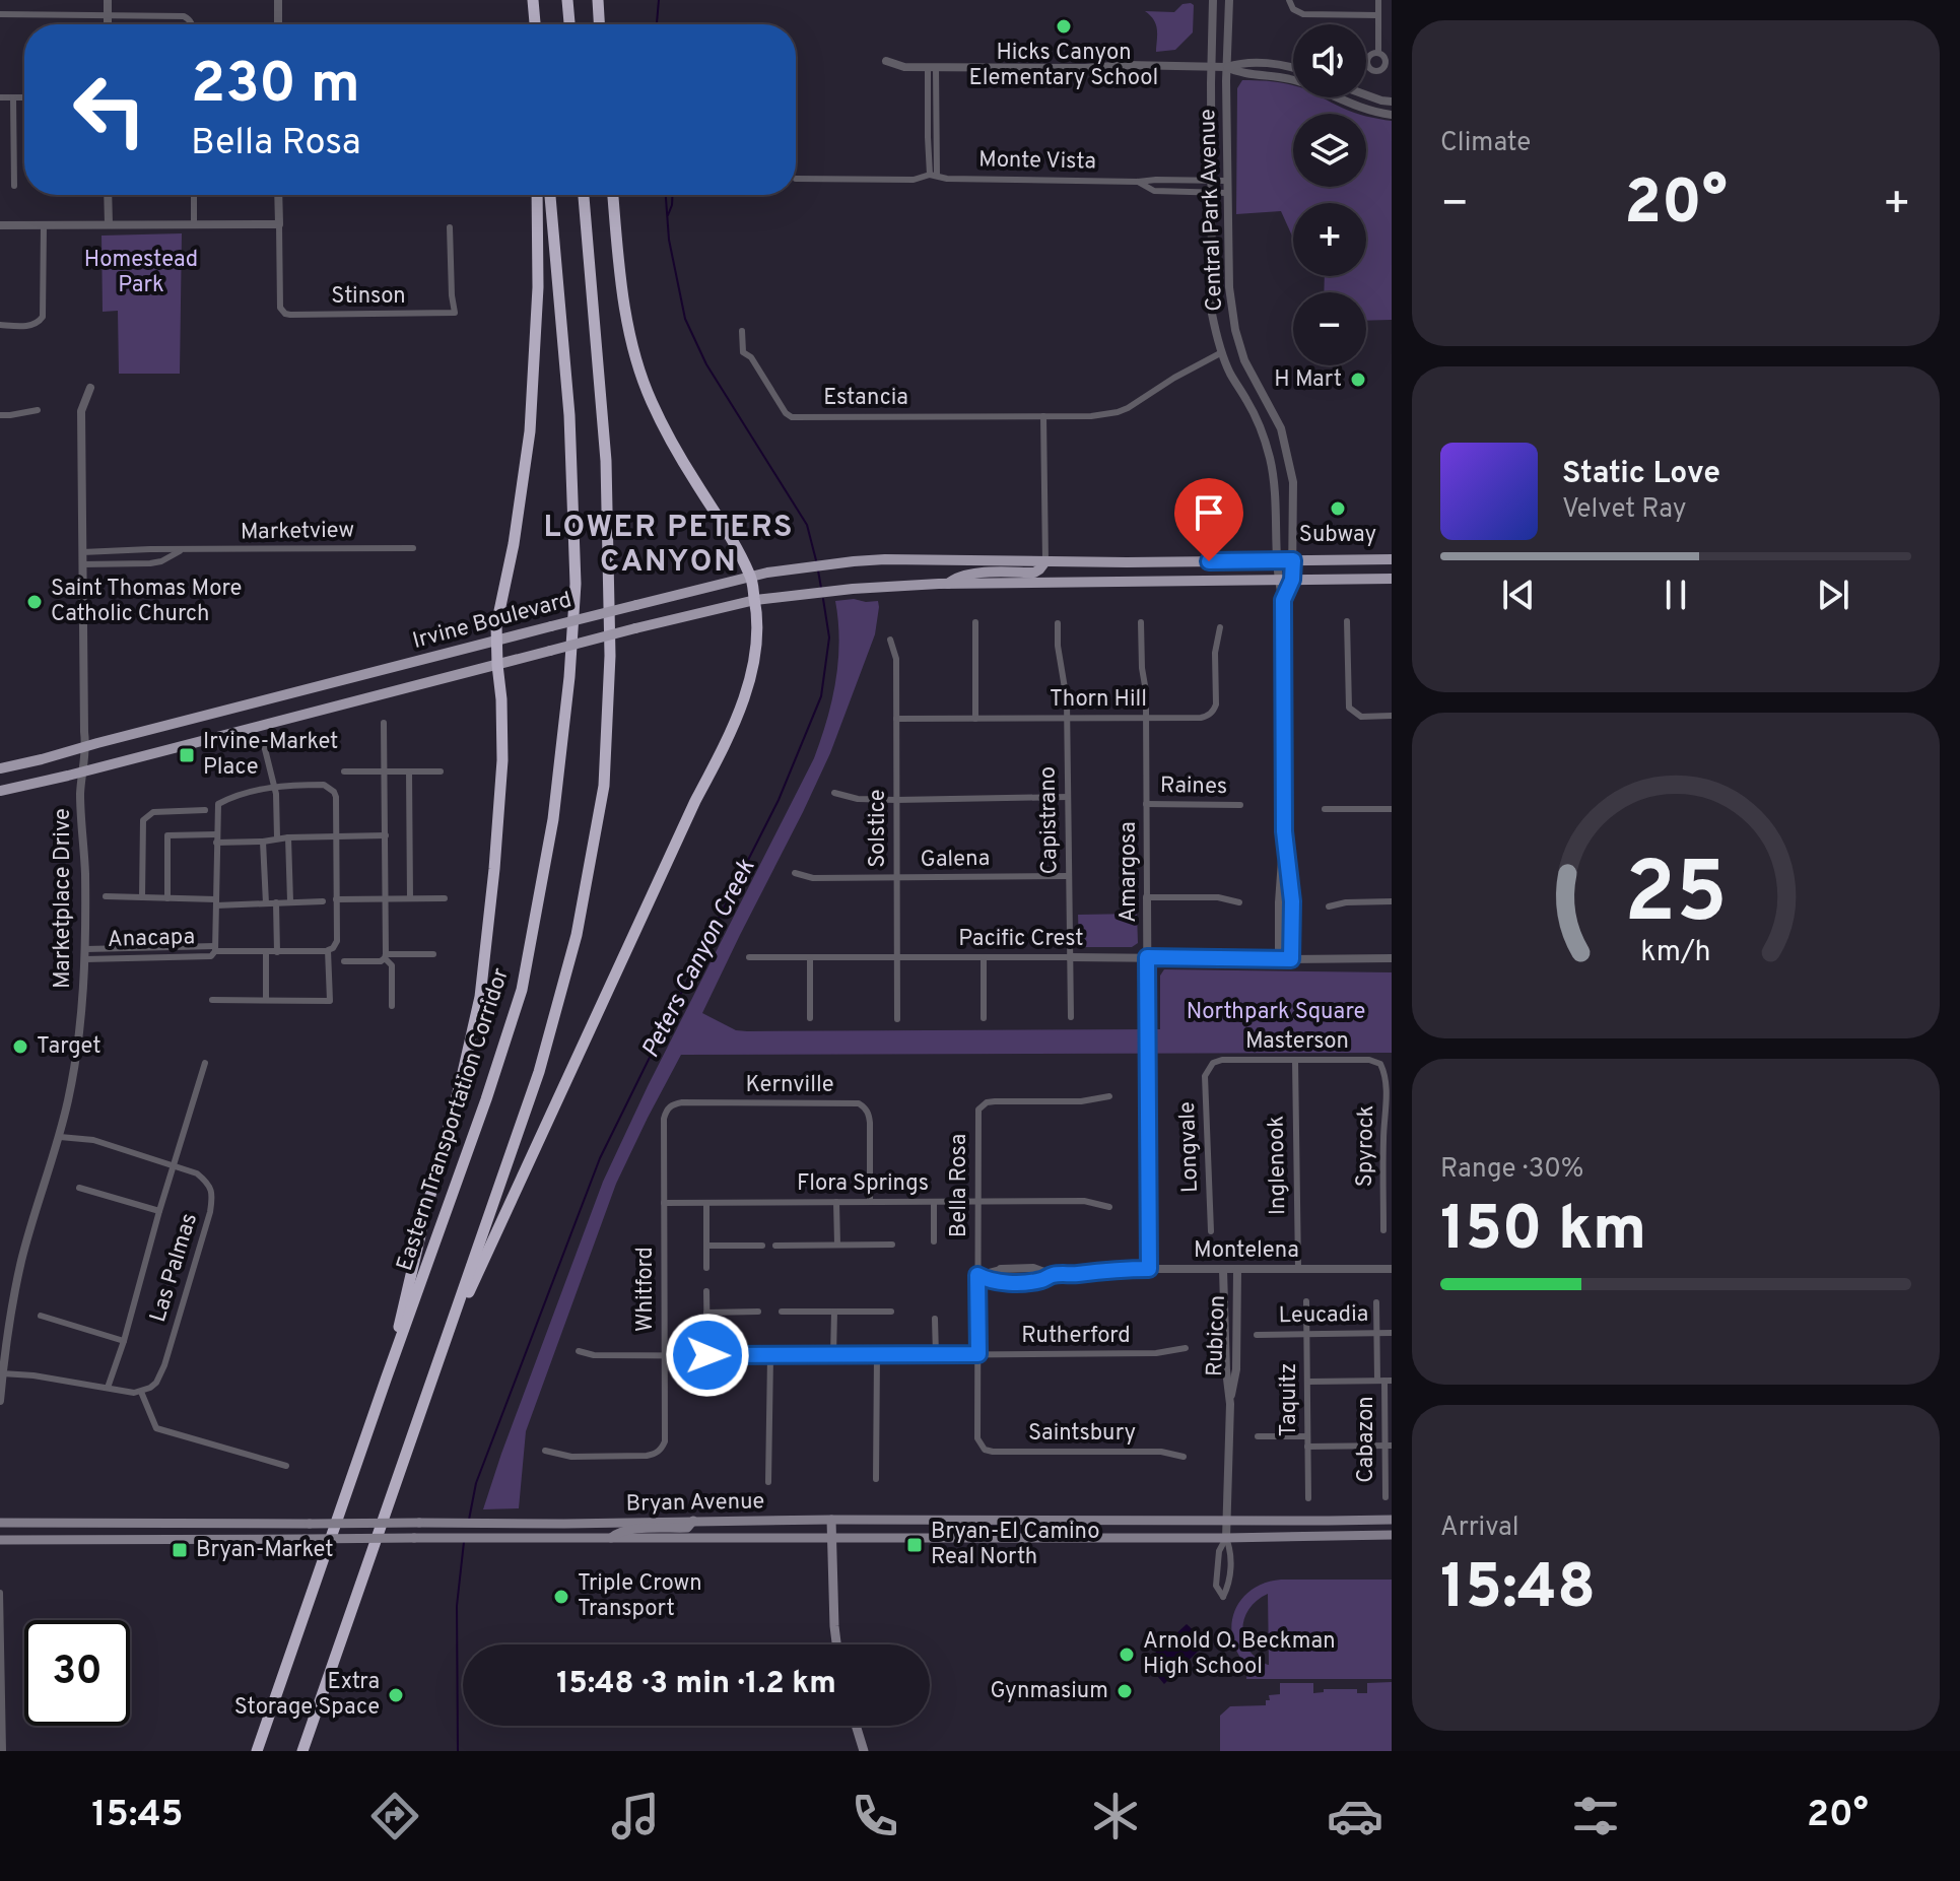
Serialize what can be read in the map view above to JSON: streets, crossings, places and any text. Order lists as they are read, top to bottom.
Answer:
{
  "streets": {
    "highway": ["Eastern Transportation Corridor"],
    "main road": ["Irvine Boulevard", "Bryan Avenue"],
    "street": [
      "Monte Vista",
      "Central Park Avenue",
      "Stinson",
      "Estancia",
      "Marketview",
      "Thorn Hill",
      "Raines",
      "Capistrano",
      "Solstice",
      "Galena",
      "Amargosa",
      "Marketplace Drive",
      "Anacapa",
      "Pacific Crest",
      "Masterson",
      "Kernville",
      "Spyrock",
      "Longvale",
      "Inglenook",
      "Flora Springs",
      "Bella Rosa",
      "Montelena",
      "Las Palmas",
      "Whitford",
      "Leucadia",
      "Rutherford",
      "Rubicon",
      "Taquitz",
      "Saintsbury",
      "Cabazon"
    ]
  },
  "crossings": [
    ["Monte Vista", "Central Park Avenue"],
    ["Central Park Avenue", "Estancia"],
    ["Central Park Avenue", "Irvine Boulevard"],
    ["Central Park Avenue", "Pacific Crest"],
    ["Marketview", "Marketplace Drive"],
    ["Irvine Boulevard", "Marketplace Drive"],
    ["Thorn Hill", "Capistrano"],
    ["Thorn Hill", "Solstice"],
    ["Thorn Hill", "Amargosa"],
    ["Raines", "Amargosa"],
    ["Capistrano", "Galena"],
    ["Capistrano", "Pacific Crest"],
    ["Solstice", "Galena"],
    ["Solstice", "Pacific Crest"],
    ["Amargosa", "Pacific Crest"],
    ["Amargosa", "Montelena"],
    ["Marketplace Drive", "Anacapa"],
    ["Marketplace Drive", "Las Palmas"],
    ["Masterson", "Spyrock"],
    ["Masterson", "Longvale"],
    ["Masterson", "Inglenook"],
    ["Kernville", "Flora Springs"],
    ["Kernville", "Whitford"],
    ["Inglenook", "Montelena"],
    ["Flora Springs", "Bella Rosa"],
    ["Flora Springs", "Whitford"],
    ["Bella Rosa", "Montelena"],
    ["Bella Rosa", "Rutherford"],
    ["Bella Rosa", "Saintsbury"],
    ["Montelena", "Rubicon"],
    ["Whitford", "Rutherford"],
    ["Leucadia", "Taquitz"],
    ["Leucadia", "Cabazon"],
    ["Rubicon", "Bryan Avenue"]
  ],
  "districts": ["LOWER PETERS CANYON"],
  "water": ["Peters Canyon Creek"],
  "parks": ["Homestead Park", "Northpark Square"],
  "places": {
    "other": [
      "Hicks Canyon Elementary School",
      "H Mart",
      "Subway",
      "Saint Thomas More Catholic Church",
      "Target",
      "Triple Crown Transport",
      "Arnold O. Beckman High School",
      "Gynmasium",
      "Extra Storage Space"
    ],
    "transit": ["Irvine-Market Place", "Bryan-El Camino Real North", "Bryan-Market"]
  },
  "page": {
    "tile": [
      "Climate",
      ["Range · 30%", "150 km"],
      ["Arrival", "15:48"]
    ],
    "map_buttons": ["+", "−"],
    "turn": ["230 m", "Bella Rosa"],
    "heat": ["−", "20°", "+"],
    "song": ["Static Love", "Velvet Ray"],
    "limit": "30",
    "trip": "15:48 · 3 min · 1.2 km",
    "tabs": ["15:45", "20°"],
    "gauge": ["25", "km/h"]
  }
}
